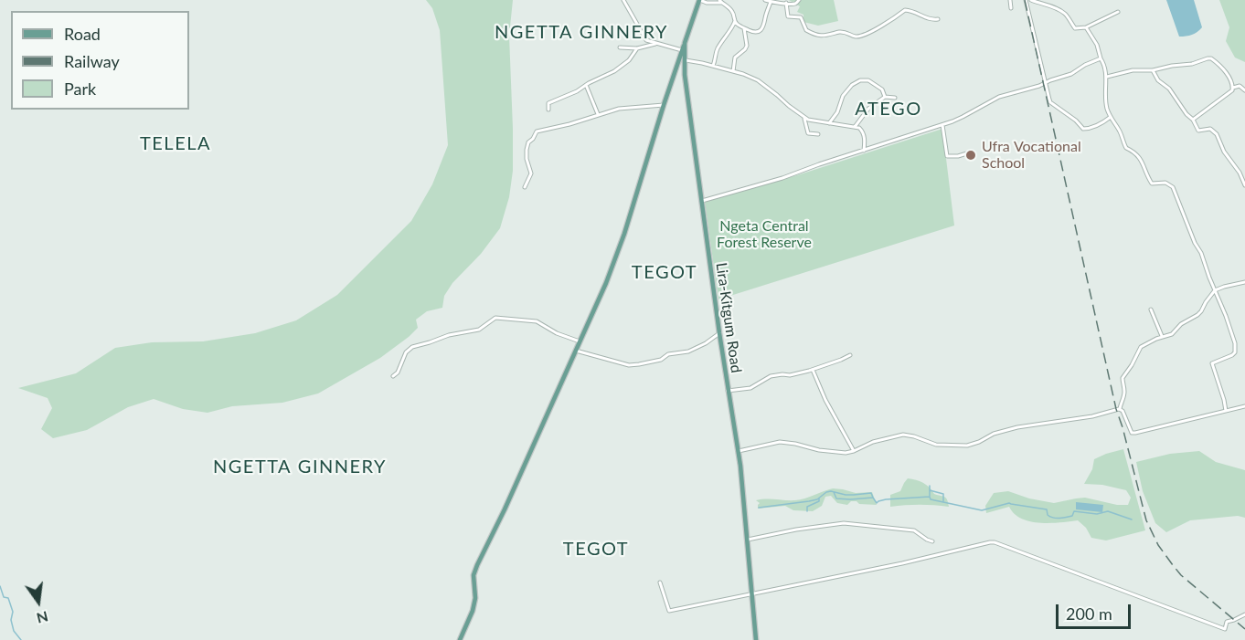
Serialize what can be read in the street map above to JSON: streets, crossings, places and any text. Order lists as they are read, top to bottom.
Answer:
{
  "streets": {
    "main road": ["Lira-Kitgum Road"]
  },
  "districts": [
    "NGETTA GINNERY",
    "ATEGO",
    "TELELA",
    "TEGOT",
    "NGETTA GINNERY",
    "TEGOT"
  ],
  "parks": ["Ngeta Central Forest Reserve"],
  "places": ["Ufra Vocational School"],
  "legend": ["Road", "Railway", "Park"],
  "scale_bar": "200 m",
  "north": "bottom"
}
